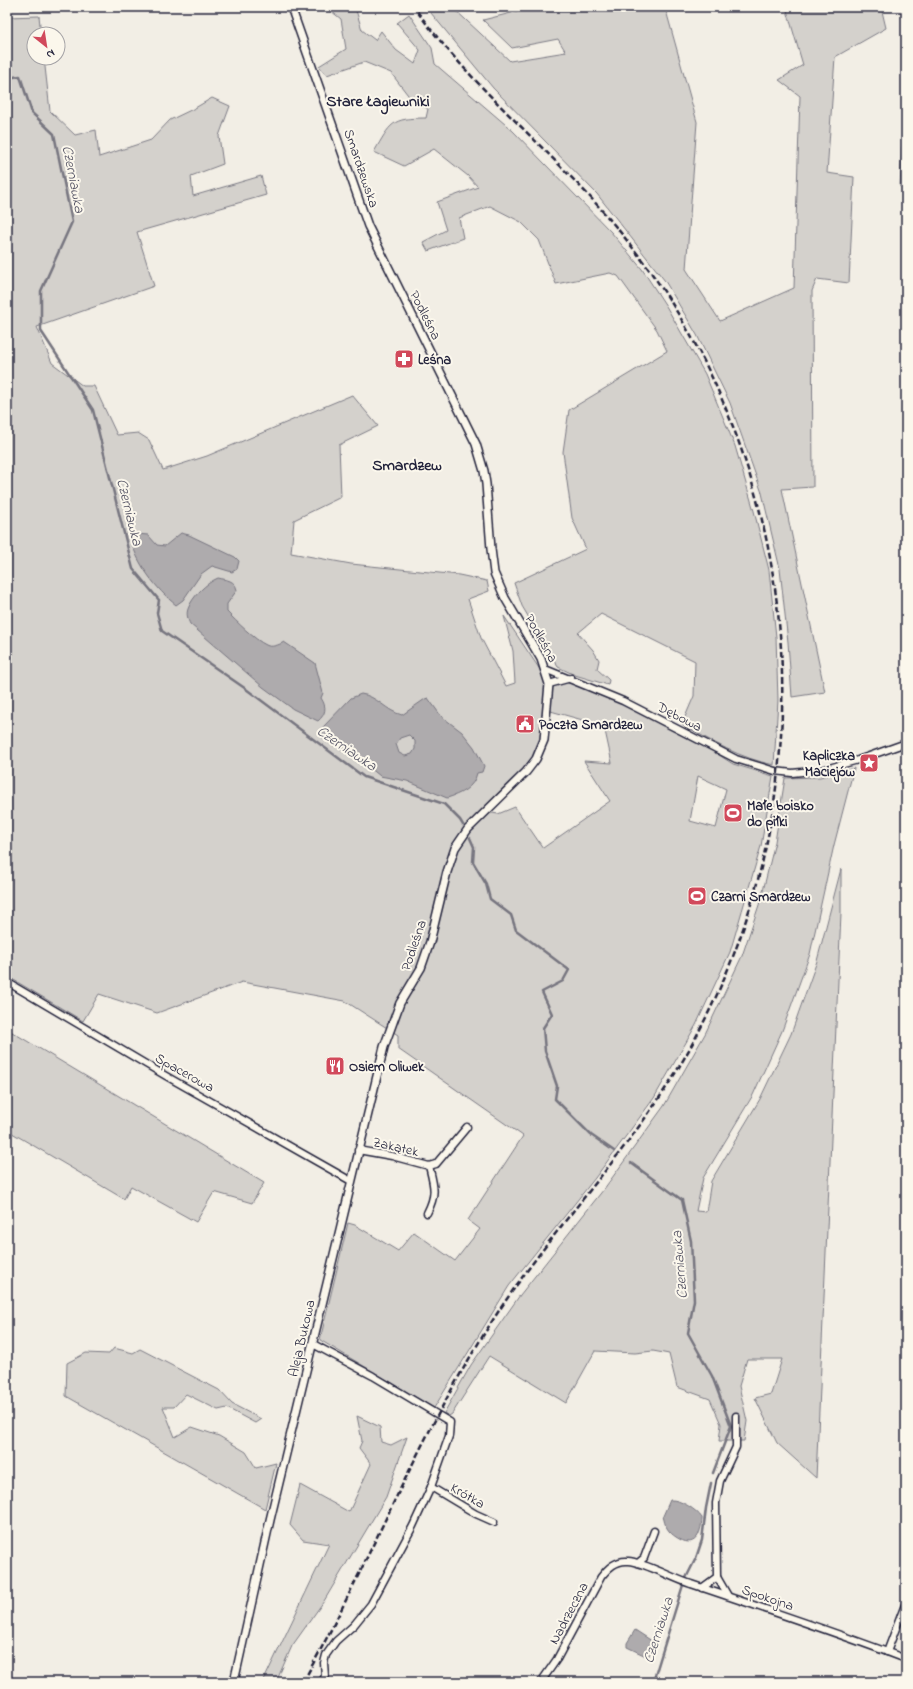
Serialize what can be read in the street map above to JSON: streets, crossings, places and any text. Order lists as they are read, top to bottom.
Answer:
{
  "streets": {
    "street": [
      "Smardzewska",
      "Podleśna",
      "Dębowa",
      "Spacerowa",
      "Zakątek",
      "Aleja Bukowa",
      "Krótka",
      "Spokojna",
      "Nadrzeczna"
    ]
  },
  "crossings": [
    ["Smardzewska", "Podleśna"],
    ["Podleśna", "Dębowa"],
    ["Podleśna", "Aleja Bukowa"],
    ["Spacerowa", "Aleja Bukowa"],
    ["Zakątek", "Aleja Bukowa"],
    ["Spokojna", "Nadrzeczna"]
  ],
  "districts": ["Stare Łagiewniki", "Smardzew"],
  "water": ["Czerniawka"],
  "places": {
    "pharmacy": ["Leśna"],
    "public building": ["Poczta Smardzew"],
    "place": ["Kapliczka Maciejów"],
    "sports": ["Małe boisko do piłki", "Czarni Smardzew"],
    "restaurant": ["Osiem Oliwek"]
  },
  "north": "bottom right"
}
